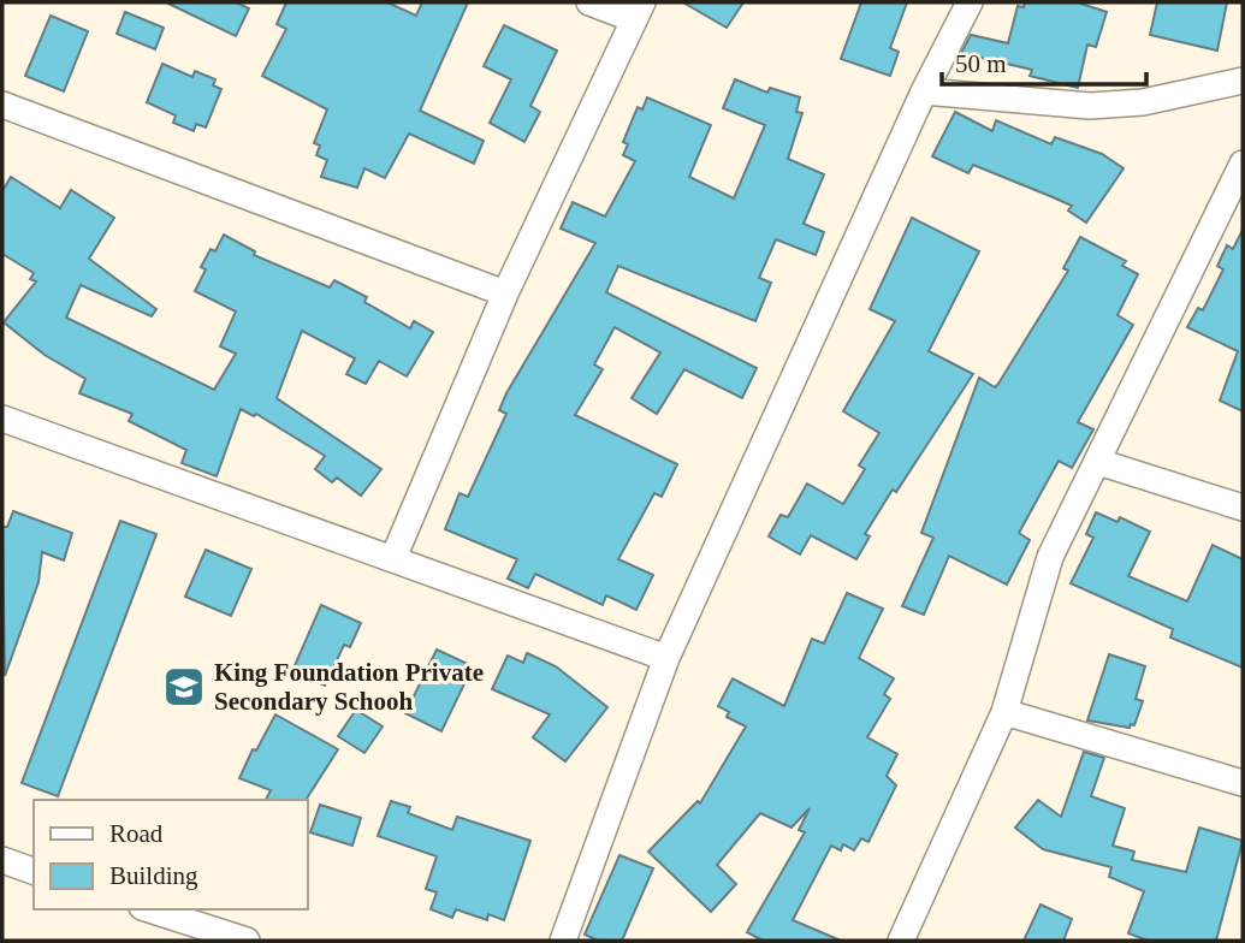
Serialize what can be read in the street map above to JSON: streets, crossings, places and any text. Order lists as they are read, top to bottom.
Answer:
{
  "places": {
    "school or university": ["King Foundation Private Secondary Schooh"]
  },
  "legend": ["Road", "Building"],
  "scale_bar": "50 m"
}
